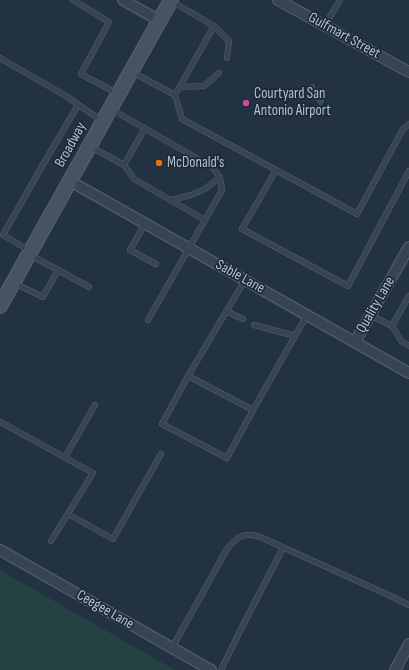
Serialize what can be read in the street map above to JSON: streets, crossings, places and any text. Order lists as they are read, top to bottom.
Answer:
{
  "streets": {
    "main road": ["Broadway"],
    "street": [
      "Gulfmart Street",
      "Sable Lane",
      "Quality Lane",
      "Ceegee Lane"
    ]
  },
  "crossings": [
    ["Broadway", "Sable Lane"],
    ["Sable Lane", "Quality Lane"]
  ],
  "places": ["Courtyard San Antonio Airport", "McDonald's"]
}
